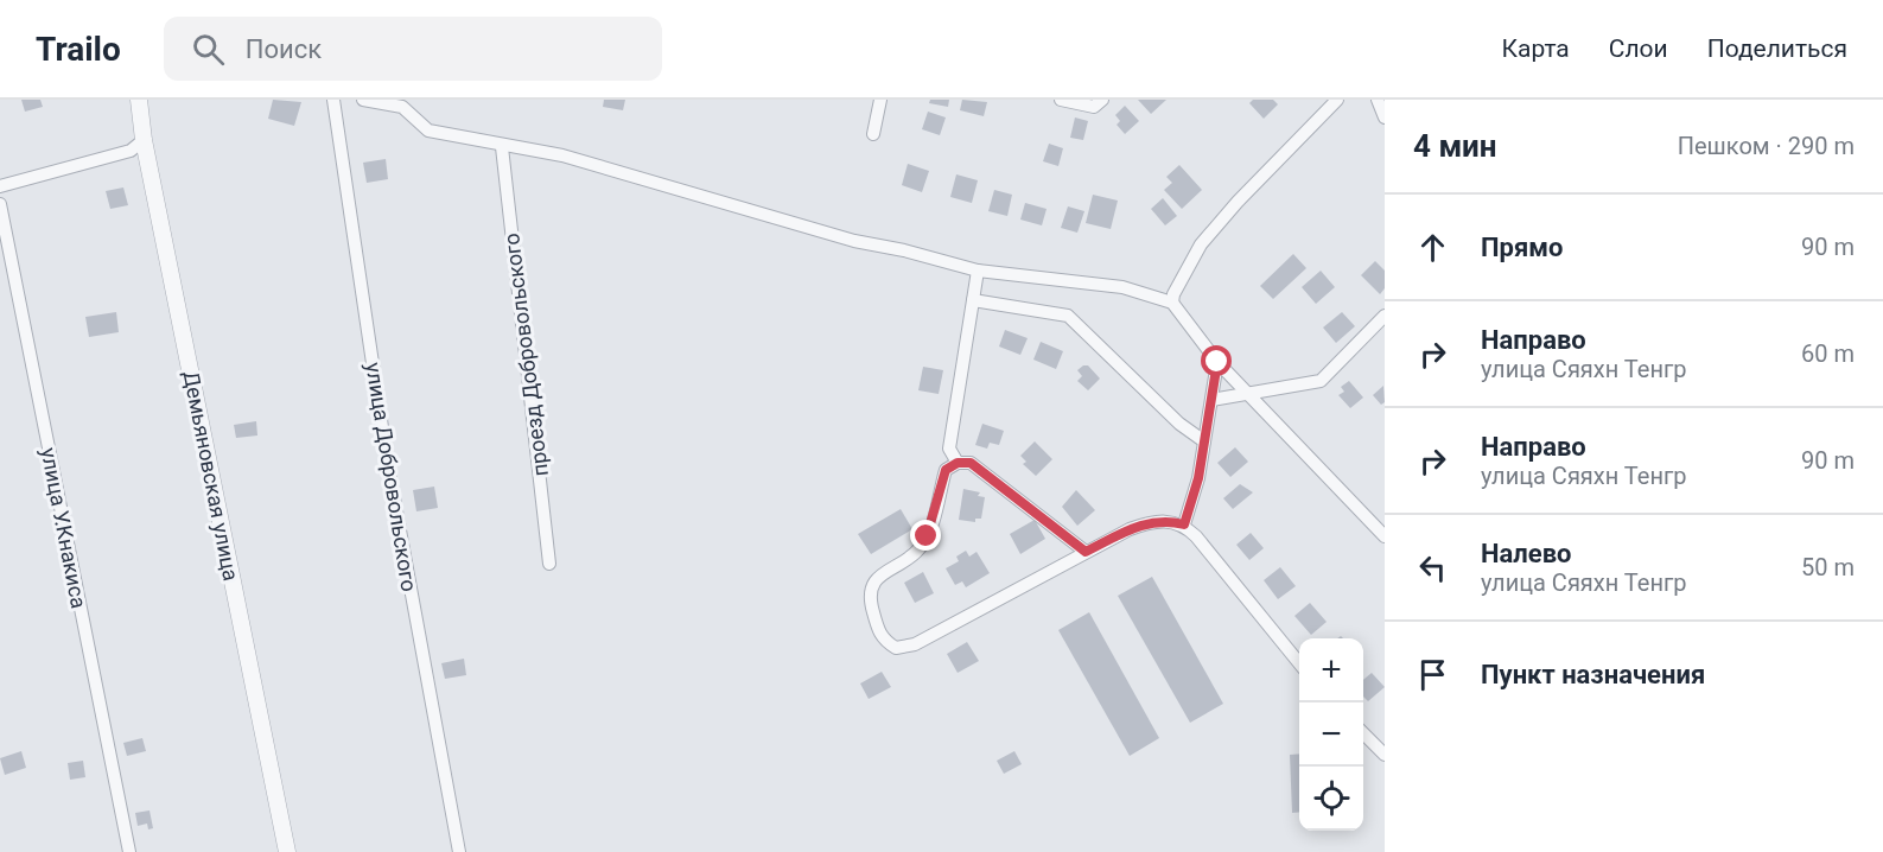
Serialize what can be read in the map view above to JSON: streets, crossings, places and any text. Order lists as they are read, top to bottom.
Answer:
{
  "streets": {
    "street": [
      "проезд Добровольского",
      "Демьяновская улица",
      "улица Добровольского",
      "улица У.Кнакиса"
    ]
  },
  "page": {
    "header": "Trailo",
    "search": "Поиск",
    "nav": ["Карта", "Слои", "Поделиться"],
    "heading": ["4 мин", "Пешком · 290 m"],
    "list": [
      ["Прямо", "90 m"],
      ["Направо", "улица Сяяхн Тенгр", "60 m"],
      ["Направо", "улица Сяяхн Тенгр", "90 m"],
      ["Налево", "улица Сяяхн Тенгр", "50 m"],
      "Пункт назначения"
    ],
    "map_buttons": ["+", "−"]
  }
}
